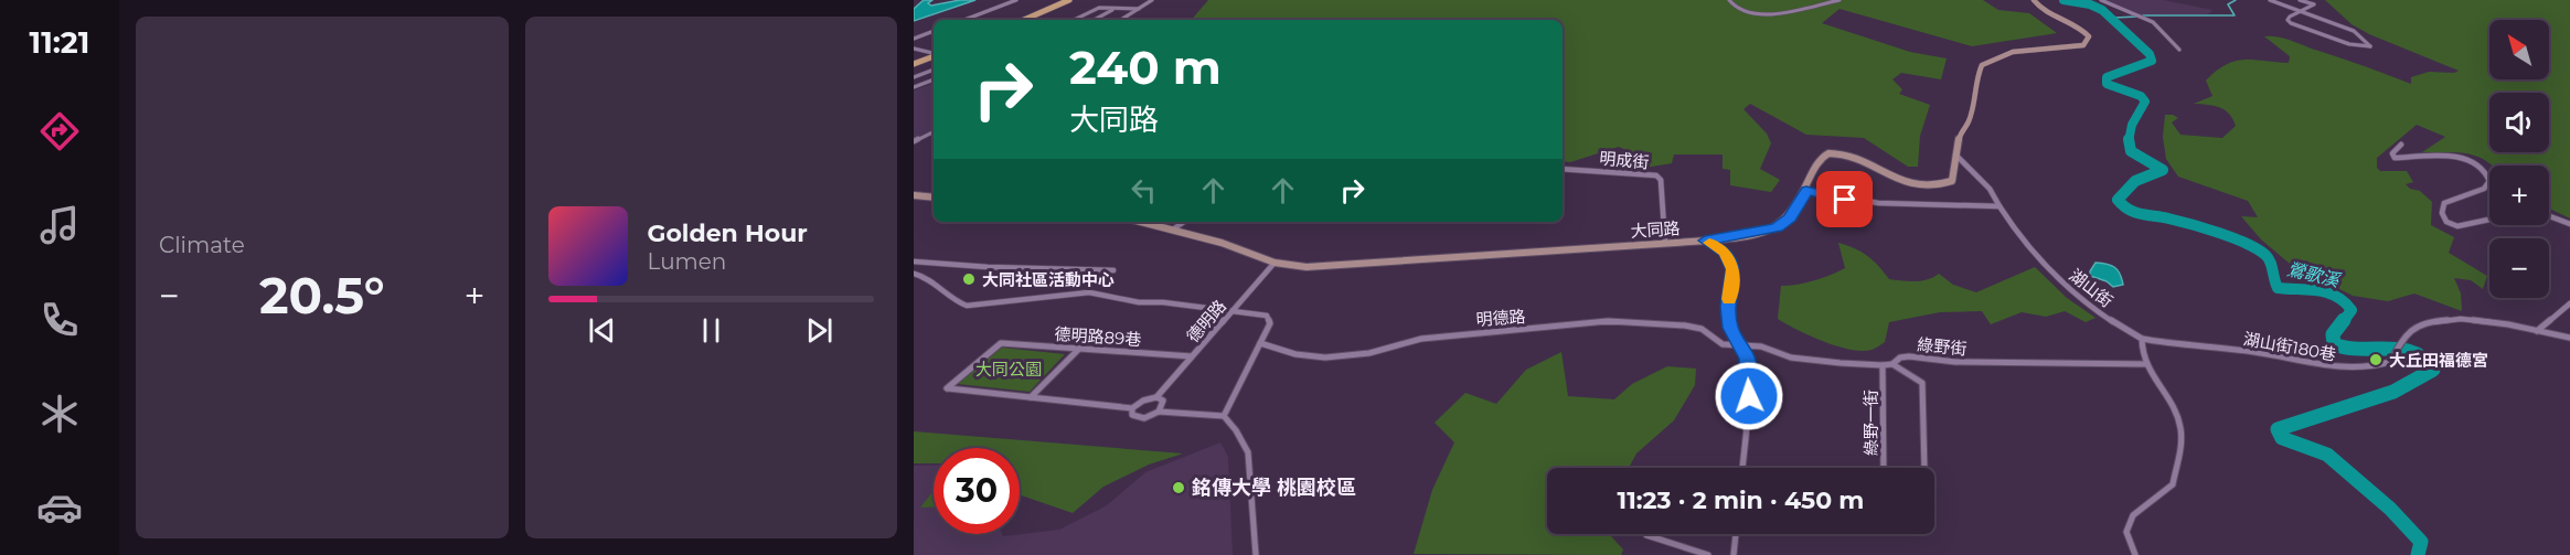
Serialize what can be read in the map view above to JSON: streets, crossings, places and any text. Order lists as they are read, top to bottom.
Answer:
{
  "streets": {
    "street": [
      "明成街",
      "大同路",
      "湖山街",
      "明德路",
      "德明路",
      "德明路89巷",
      "綠野街",
      "湖山街180巷",
      "綠野一街"
    ]
  },
  "crossings": [
    ["明成街", "大同路"],
    ["大同路", "湖山街"],
    ["大同路", "德明路"],
    ["湖山街", "湖山街180巷"],
    ["明德路", "綠野街"],
    ["德明路", "德明路89巷"],
    ["綠野街", "綠野一街"]
  ],
  "water": ["鶯歌溪"],
  "parks": ["大同公園"],
  "places": ["大同社區活動中心", "大丘田福德宮", "銘傳大學 桃園校區"],
  "north": "top left",
  "page": {
    "tabs": "11:21",
    "tile": "Climate",
    "map_buttons": ["+", "−"],
    "turn": ["240 m", "大同路"],
    "song": ["Golden Hour", "Lumen"],
    "heat": ["−", "20.5°", "+"],
    "limit": "30",
    "trip": "11:23 · 2 min · 450 m"
  }
}
